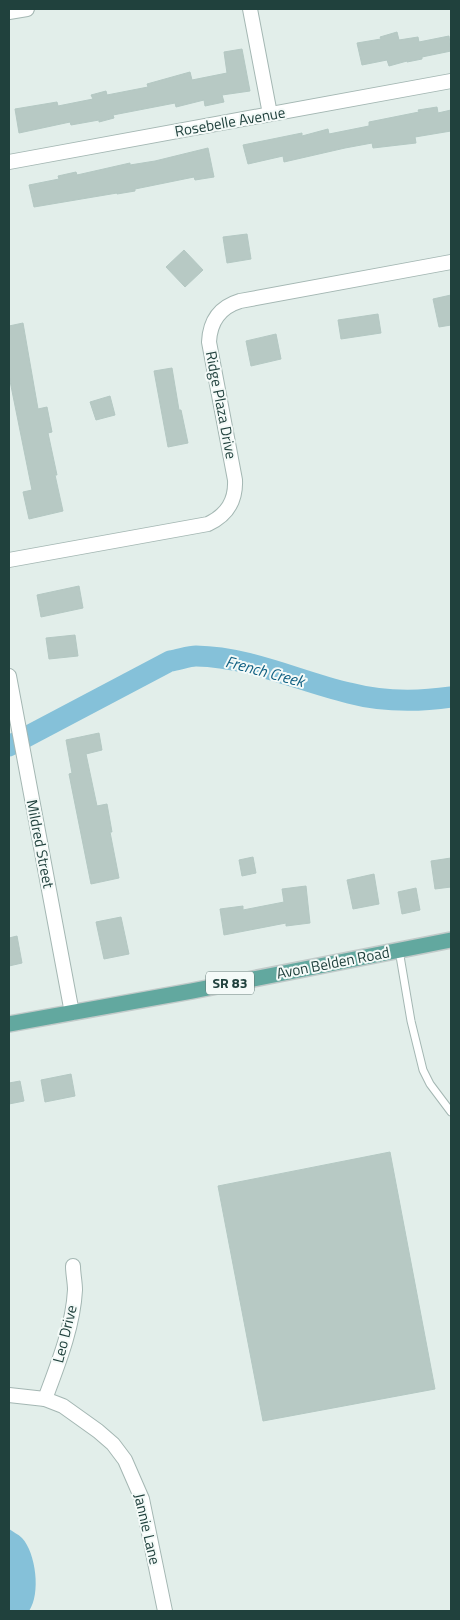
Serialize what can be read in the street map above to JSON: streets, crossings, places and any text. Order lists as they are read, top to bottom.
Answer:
{
  "streets": {
    "main road": ["Avon Belden Road", "SR 83"],
    "street": [
      "Rosebelle Avenue",
      "Ridge Plaza Drive",
      "Mildred Street",
      "Leo Drive",
      "Jannie Lane"
    ]
  },
  "crossings": [
    ["Mildred Street", "Avon Belden Road"],
    ["Leo Drive", "Jannie Lane"]
  ],
  "water": ["French Creek"]
}
